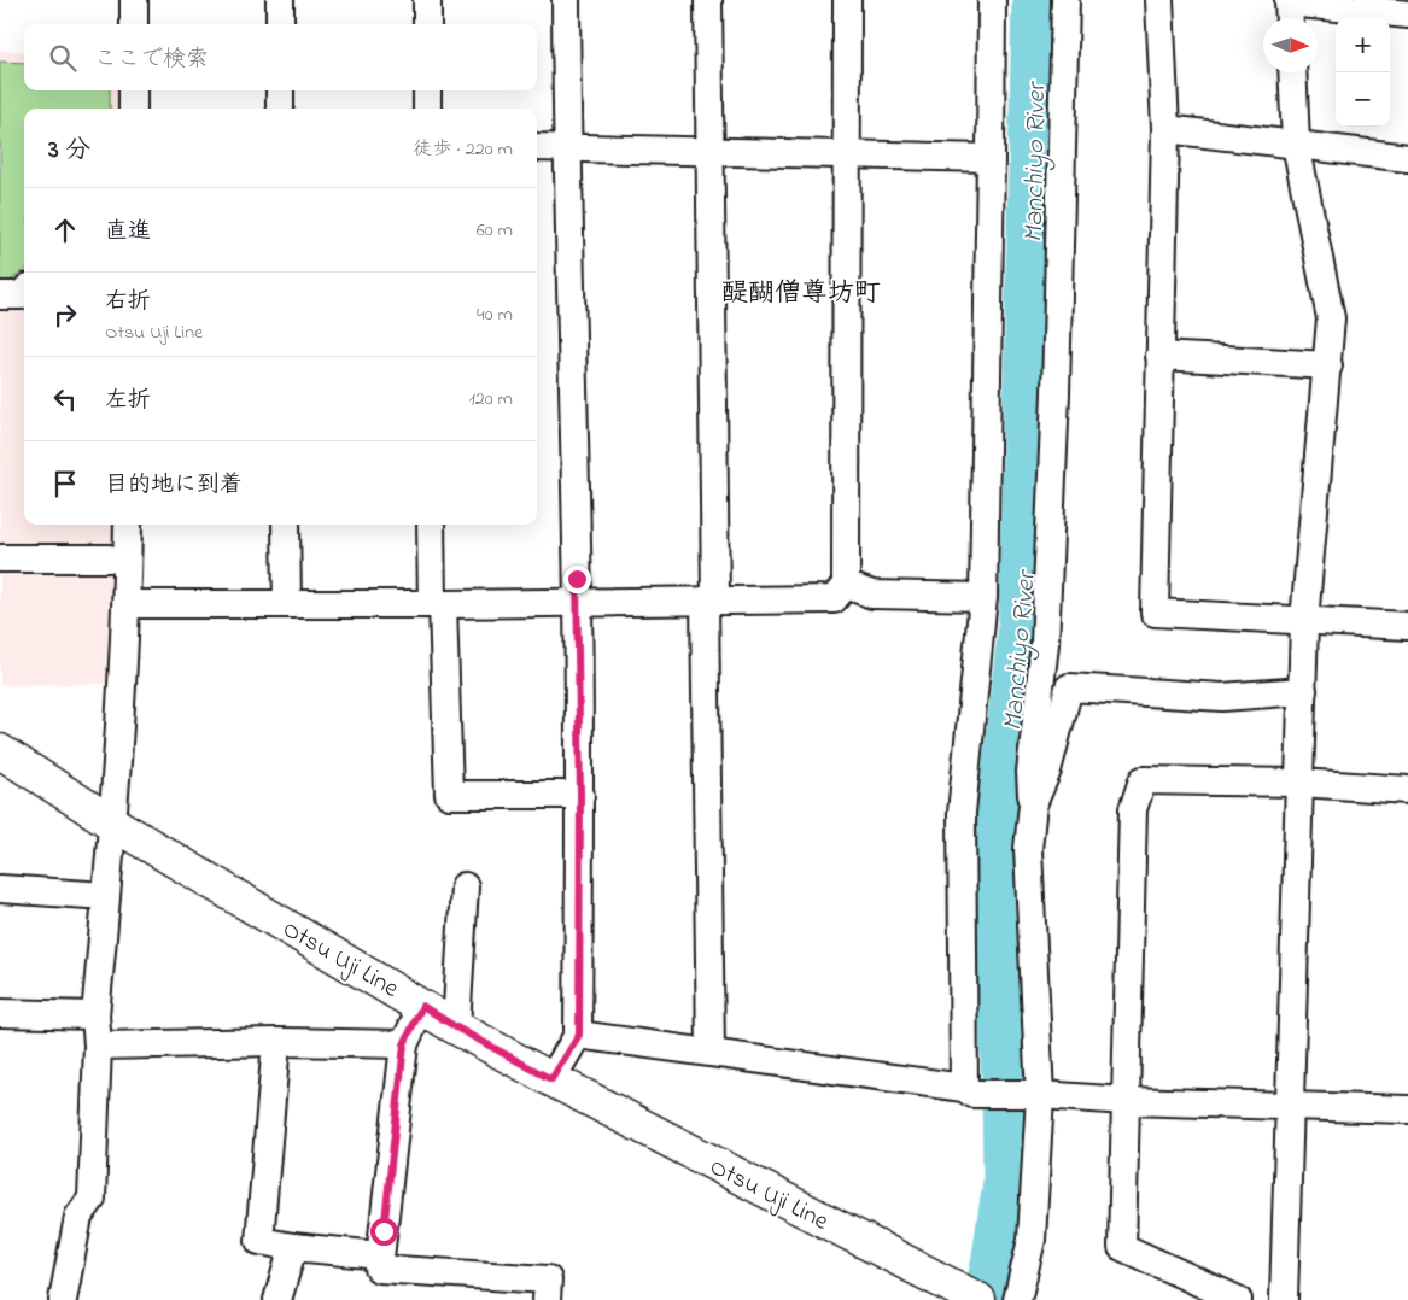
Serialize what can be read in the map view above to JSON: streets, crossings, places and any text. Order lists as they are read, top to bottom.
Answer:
{
  "streets": {
    "main road": ["Otsu Uji Line"]
  },
  "districts": ["醍醐僧尊坊町"],
  "water": ["Manchiyo River"],
  "north": "right",
  "page": {
    "map_buttons": ["+", "−"],
    "search": "ここで検索",
    "heading": ["3 分", "徒歩 · 220 m"],
    "list": [
      ["直進", "60 m"],
      ["右折", "Otsu Uji Line", "40 m"],
      ["左折", "120 m"],
      "目的地に到着"
    ]
  }
}
